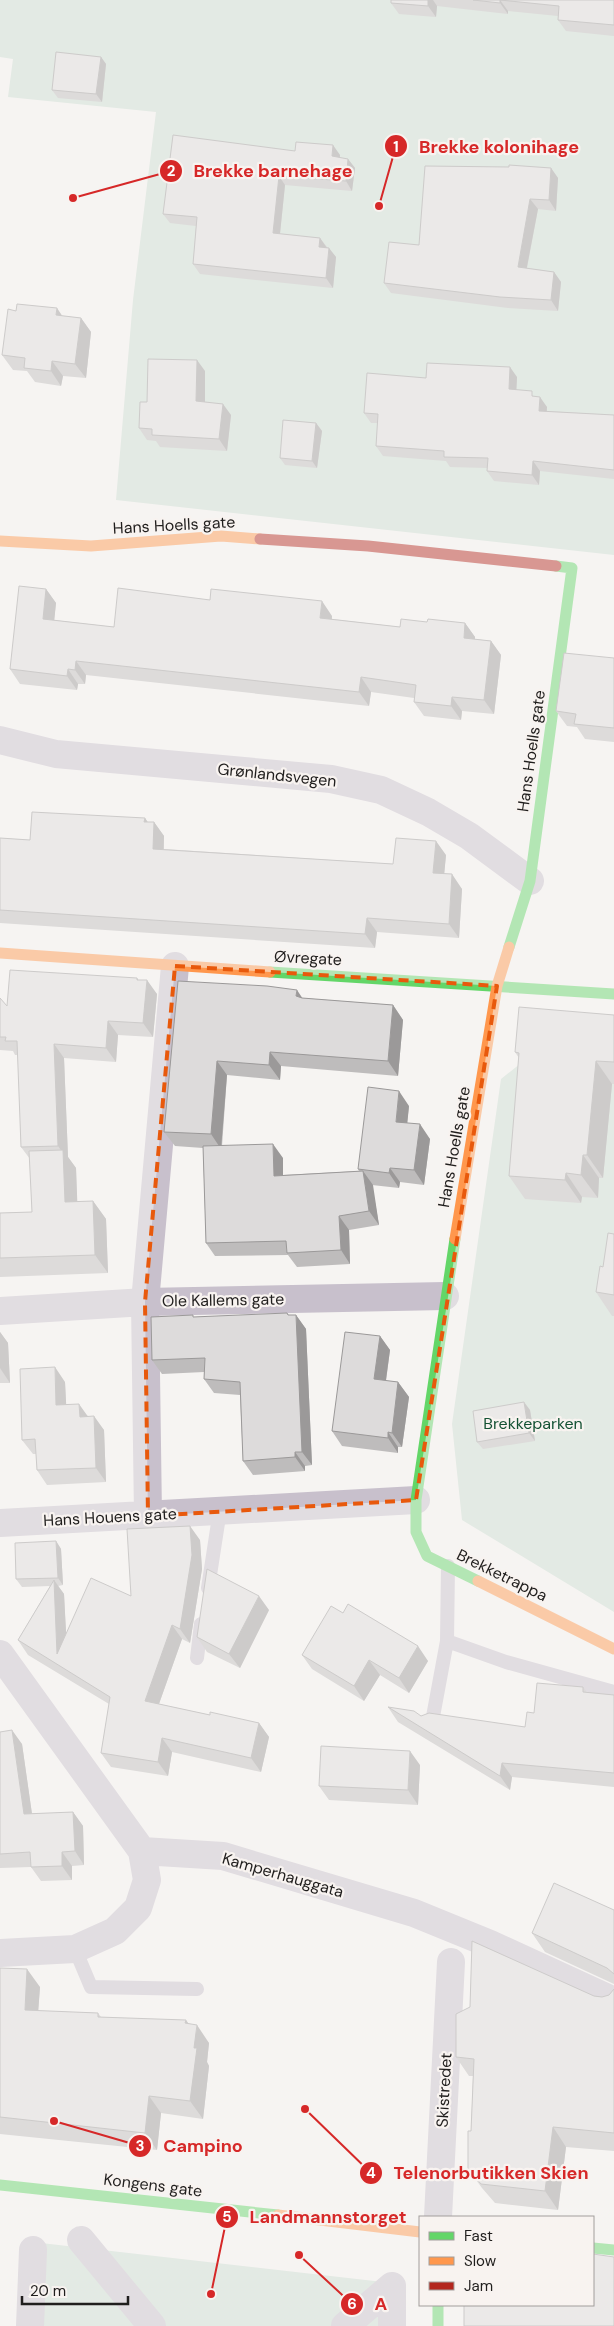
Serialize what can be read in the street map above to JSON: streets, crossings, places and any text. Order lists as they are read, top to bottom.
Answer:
{
  "streets": {
    "street": [
      "Hans Hoells gate",
      "Grønlandsvegen",
      "Øvregate",
      "Ole Kallems gate",
      "Hans Houens gate",
      "Brekketrappa",
      "Kamperhauggata",
      "Skistredet",
      "Kongens gate"
    ]
  },
  "crossings": [
    ["Hans Hoells gate", "Grønlandsvegen"],
    ["Hans Hoells gate", "Øvregate"],
    ["Hans Hoells gate", "Ole Kallems gate"],
    ["Hans Hoells gate", "Hans Houens gate"],
    ["Hans Hoells gate", "Brekketrappa"],
    ["Hans Houens gate", "Brekketrappa"]
  ],
  "parks": ["Brekkeparken"],
  "places": [
    "Brekke barnehage",
    "Brekke kolonihage",
    "Telenorbutikken Skien",
    "Campino",
    "A",
    "Landmannstorget"
  ],
  "legend": ["Fast", "Slow", "Jam"],
  "scale_bar": "20 m"
}
